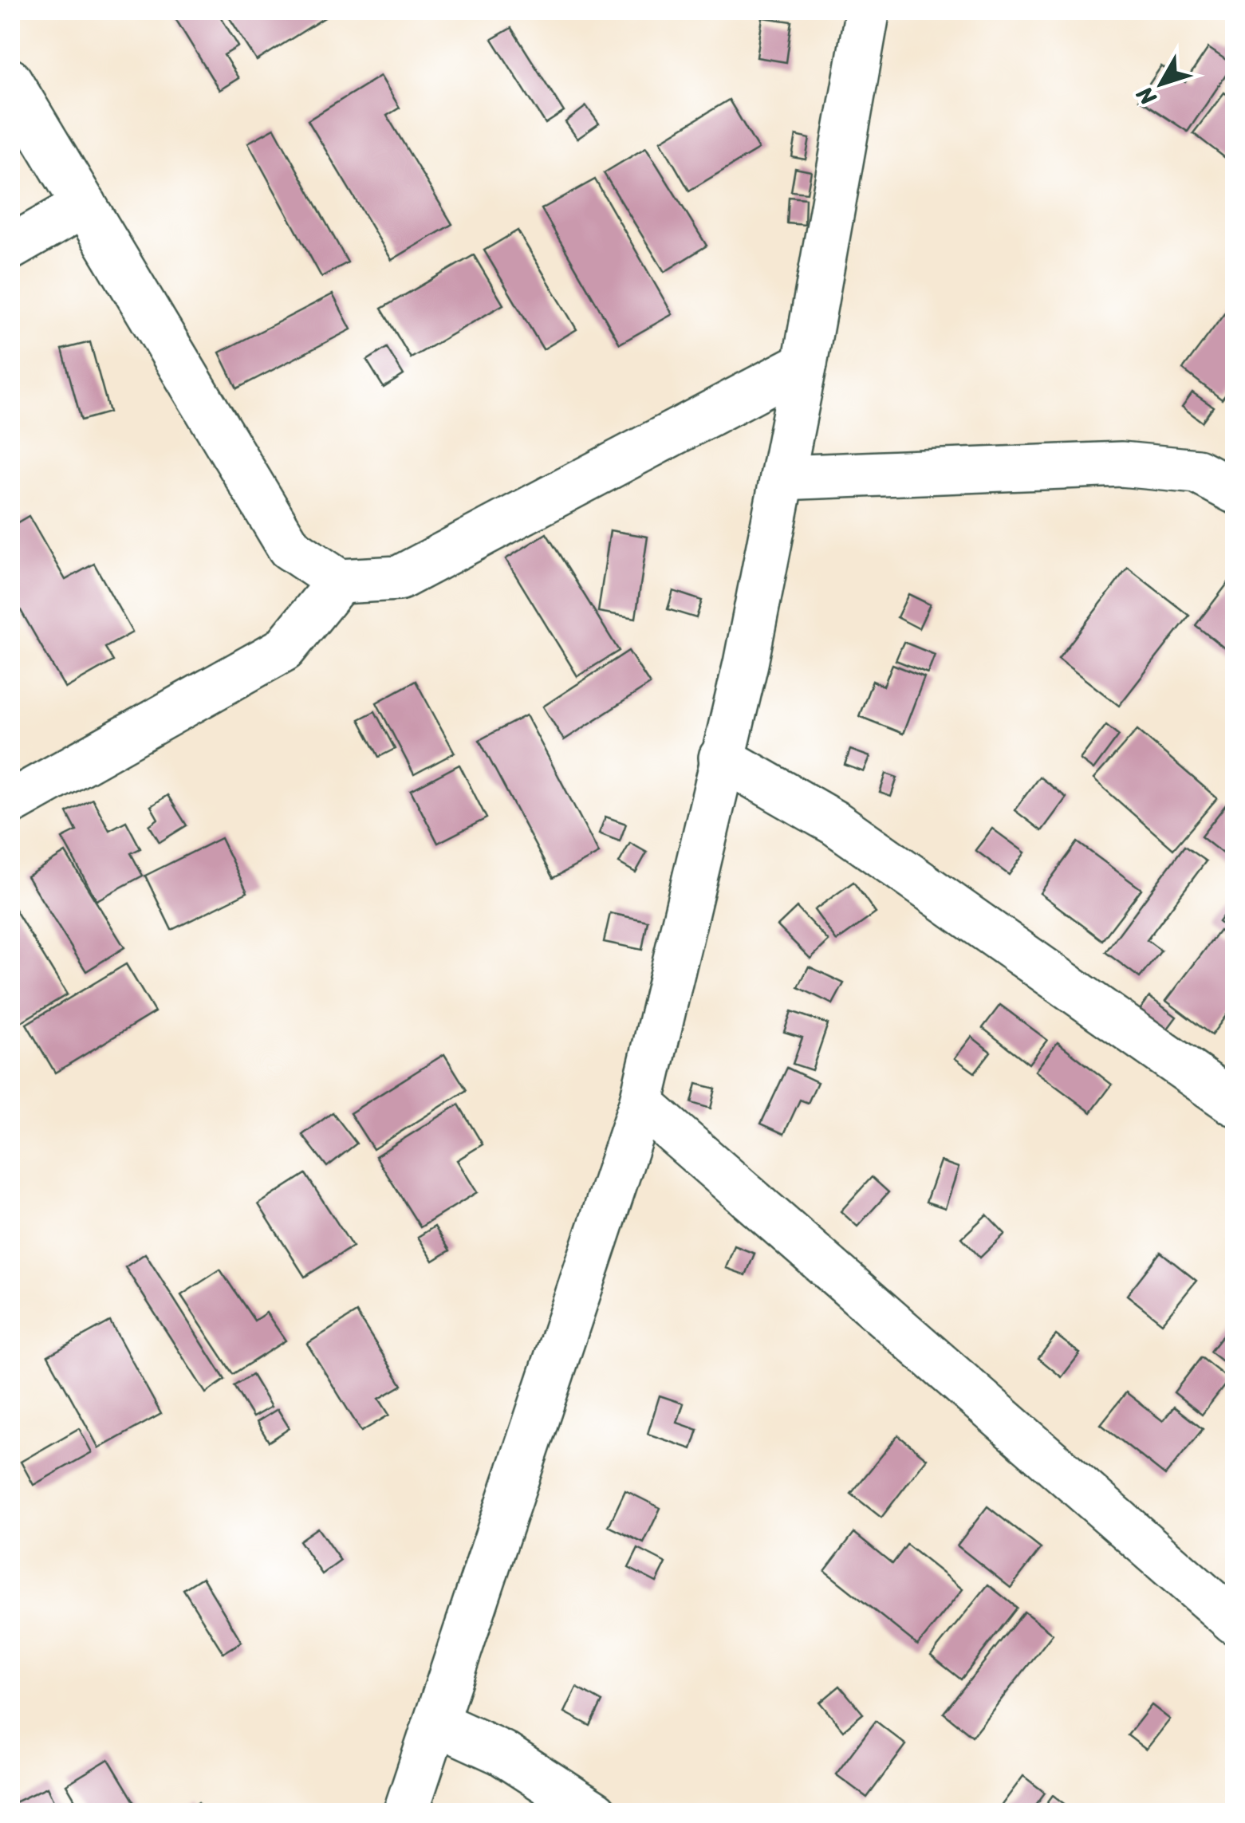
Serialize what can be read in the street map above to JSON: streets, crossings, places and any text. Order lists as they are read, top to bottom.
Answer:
{
  "north": "bottom left"
}
